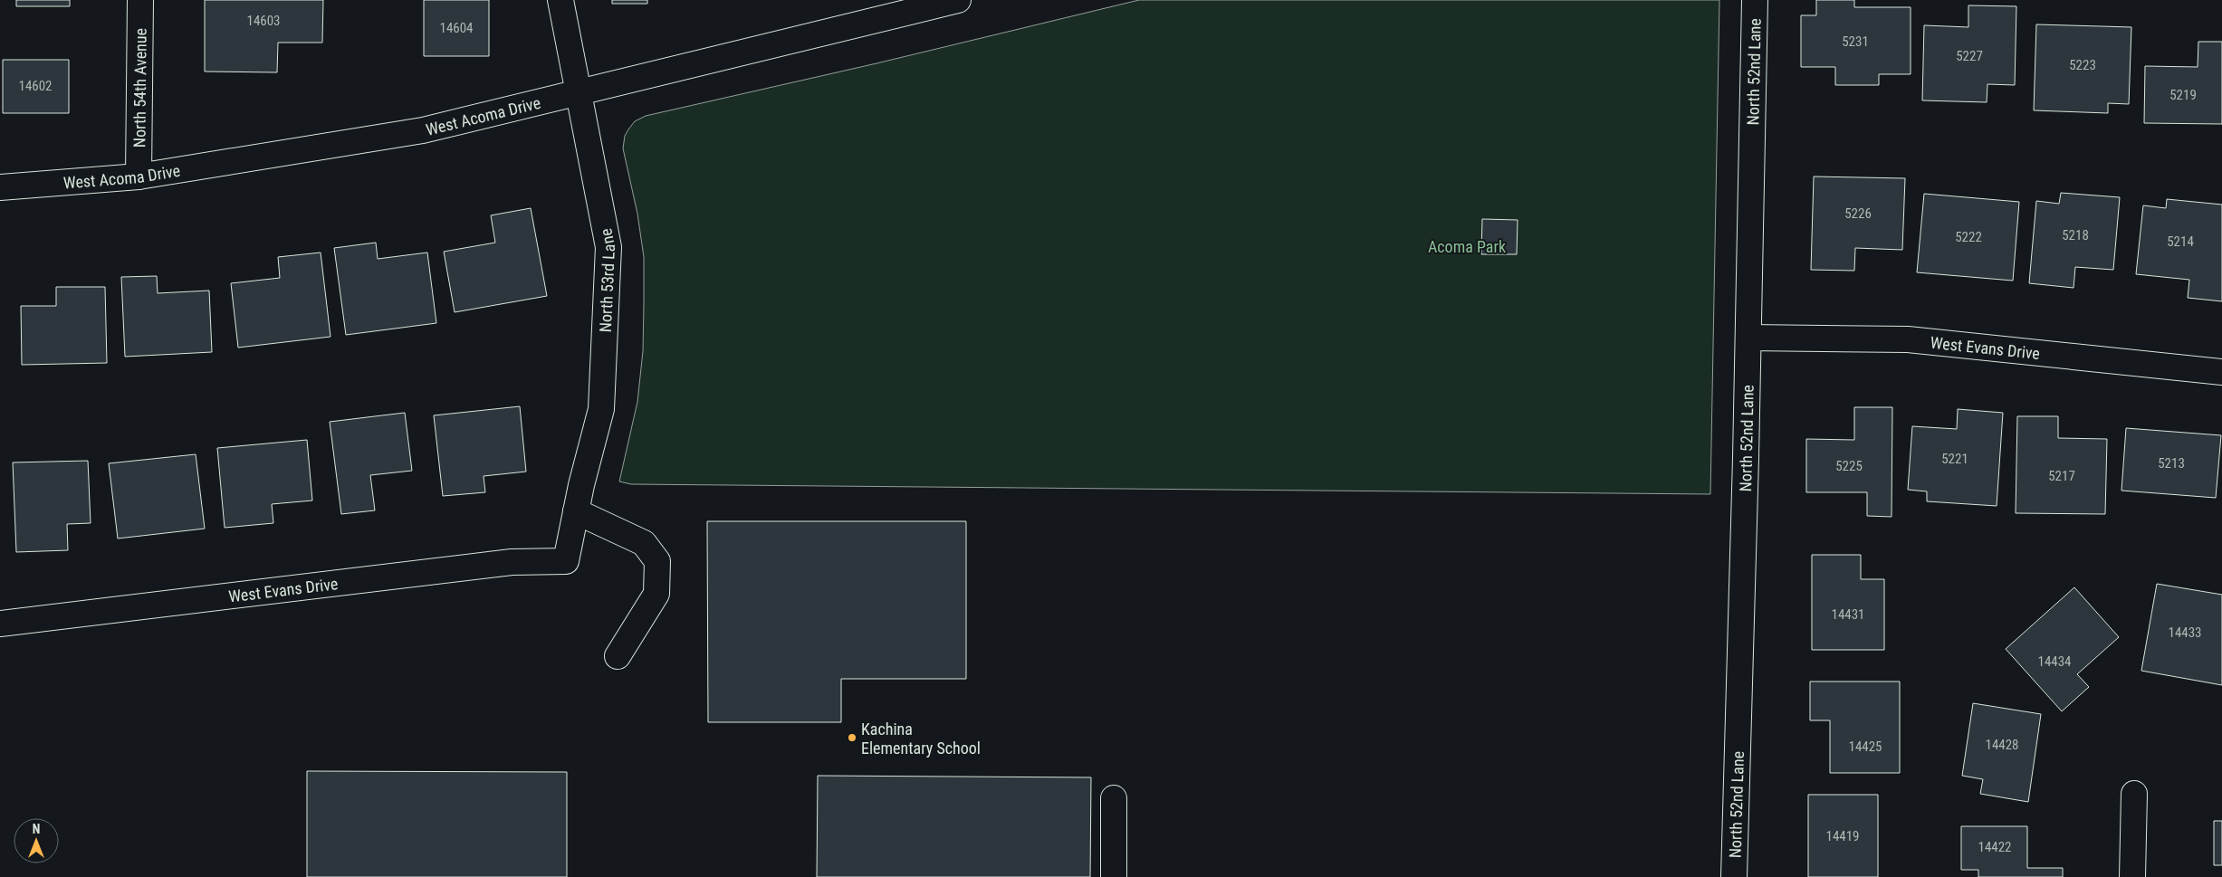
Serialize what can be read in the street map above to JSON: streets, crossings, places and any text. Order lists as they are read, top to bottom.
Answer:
{
  "streets": {
    "street": [
      "North 52nd Lane",
      "North 54th Avenue",
      "West Acoma Drive",
      "North 53rd Lane",
      "West Evans Drive"
    ]
  },
  "crossings": [
    ["North 52nd Lane", "West Evans Drive"],
    ["North 54th Avenue", "West Acoma Drive"],
    ["West Acoma Drive", "North 53rd Lane"],
    ["North 53rd Lane", "West Evans Drive"]
  ],
  "parks": ["Acoma Park"],
  "places": ["Kachina Elementary School"],
  "house_numbers": [
    "14603",
    "14604",
    "5231",
    "5227",
    "5223",
    "14602",
    "5219",
    "5226",
    "5218",
    "5222",
    "5214",
    "5221",
    "5213",
    "5225",
    "5217",
    "14431",
    "14433",
    "14434",
    "14428",
    "14425",
    "14419",
    "14422"
  ],
  "north": "top"
}
